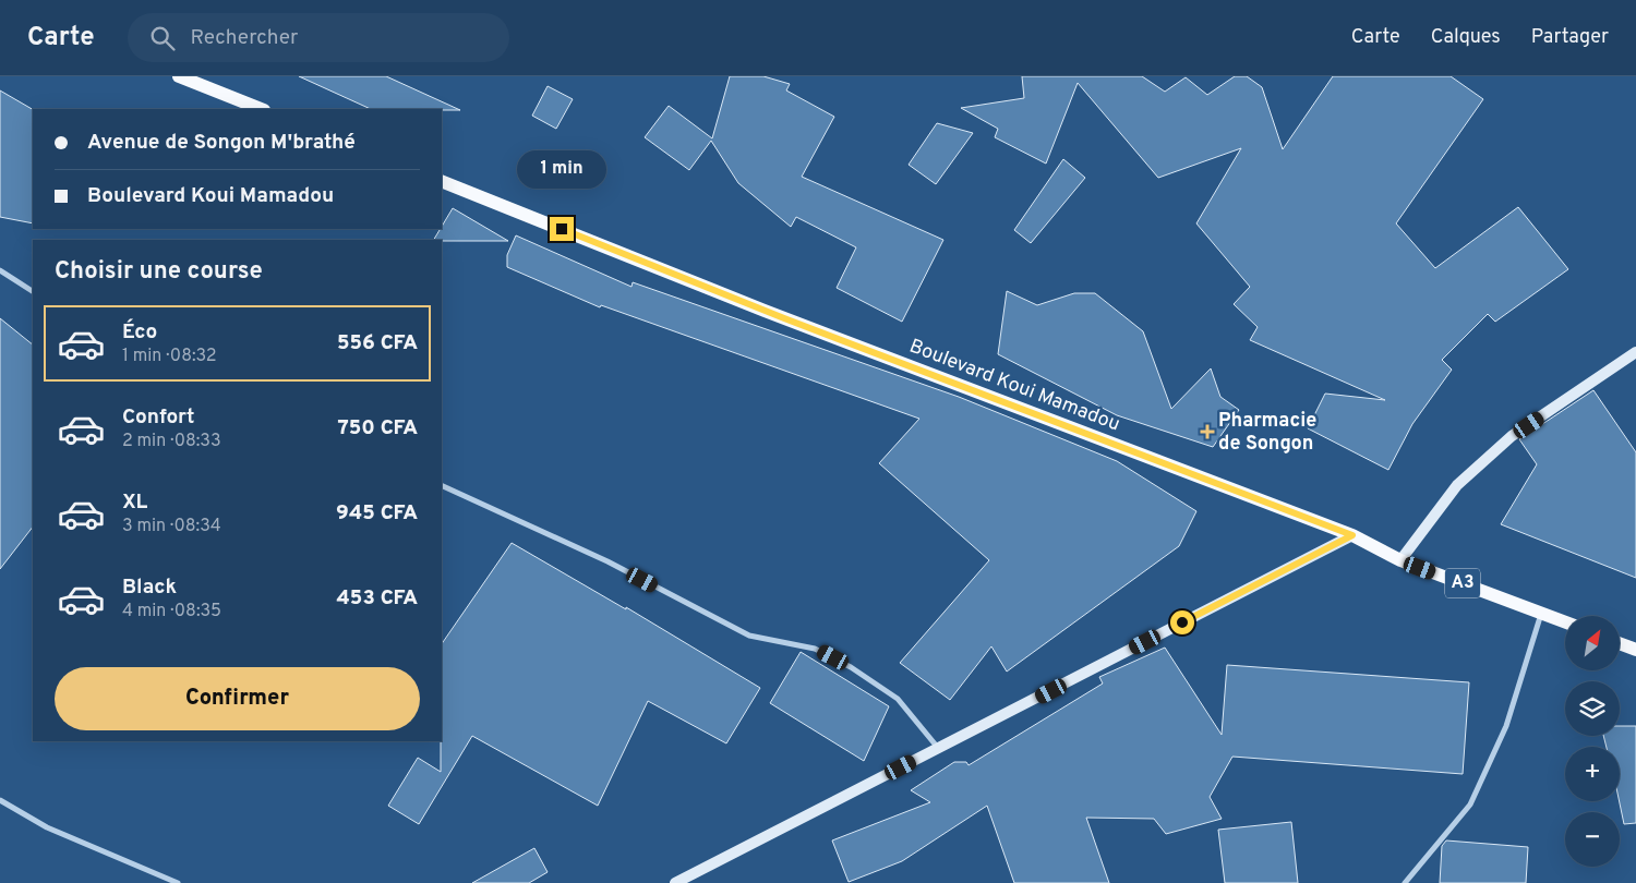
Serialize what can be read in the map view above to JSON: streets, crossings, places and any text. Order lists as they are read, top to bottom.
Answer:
{
  "streets": {
    "main road": ["Boulevard Koui Mamadou", "A3"]
  },
  "places": {
    "health": ["Pharmacie de Songon"]
  },
  "north": "top right",
  "page": {
    "header": "Carte",
    "search": "Rechercher",
    "nav": ["Carte", "Calques", "Partager"],
    "banner": ["Avenue de Songon M'brathé", "Boulevard Koui Mamadou"],
    "bubble": "1 min",
    "heading": "Choisir une course",
    "list": [
      {
        "name": "Éco",
        "note": "1 min · 08:32",
        "value": "556 CFA"
      },
      {
        "name": "Confort",
        "note": "2 min · 08:33",
        "value": "750 CFA"
      },
      {
        "name": "XL",
        "note": "3 min · 08:34",
        "value": "945 CFA"
      },
      {
        "name": "Black",
        "note": "4 min · 08:35",
        "value": "453 CFA"
      }
    ],
    "map_buttons": ["+", "−"],
    "buttons": "Confirmer"
  }
}
